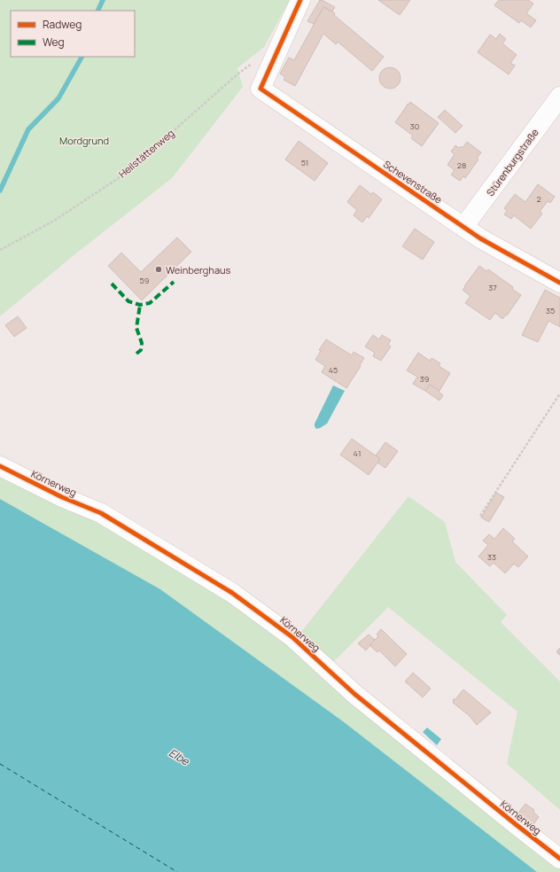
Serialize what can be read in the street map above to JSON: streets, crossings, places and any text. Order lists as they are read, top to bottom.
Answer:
{
  "streets": {
    "street": ["Stürenburgstraße", "Schevenstraße", "Körnerweg"],
    "path": ["Heilstättenweg"]
  },
  "crossings": [
    ["Stürenburgstraße", "Schevenstraße"]
  ],
  "water": ["Elbe"],
  "parks": ["Mordgrund"],
  "places": ["Weinberghaus"],
  "house_numbers": [
    "30",
    "51",
    "28",
    "2",
    "59",
    "37",
    "35",
    "45",
    "39",
    "41",
    "33"
  ],
  "legend": ["Radweg", "Weg"]
}
